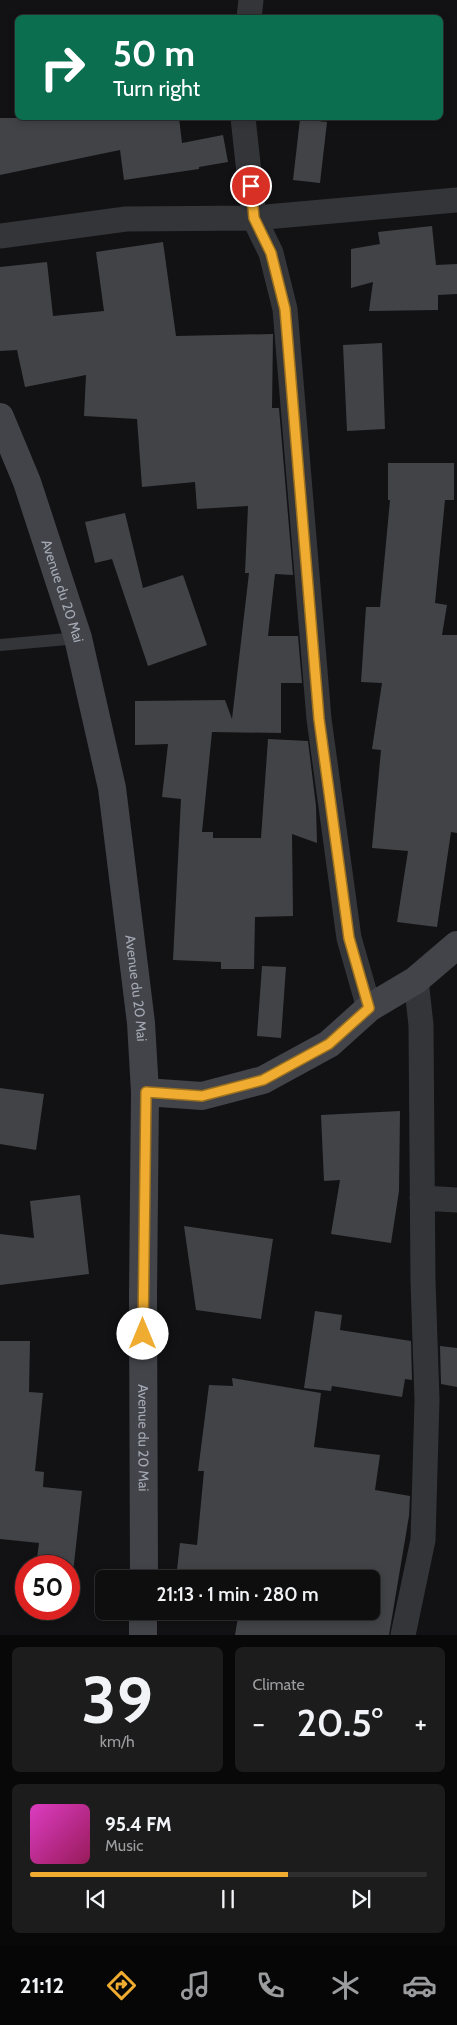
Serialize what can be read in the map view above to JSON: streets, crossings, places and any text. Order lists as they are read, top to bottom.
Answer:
{
  "streets": {
    "main road": ["Avenue du 20 Mai"]
  },
  "page": {
    "turn": ["50 m", "Turn right"],
    "limit": "50",
    "trip": "21:13 · 1 min · 280 m",
    "tile": [
      ["39", "km/h"],
      "Climate"
    ],
    "heat": ["−", "20.5°", "+"],
    "song": ["95.4 FM", "Music"],
    "tabs": "21:12"
  }
}
